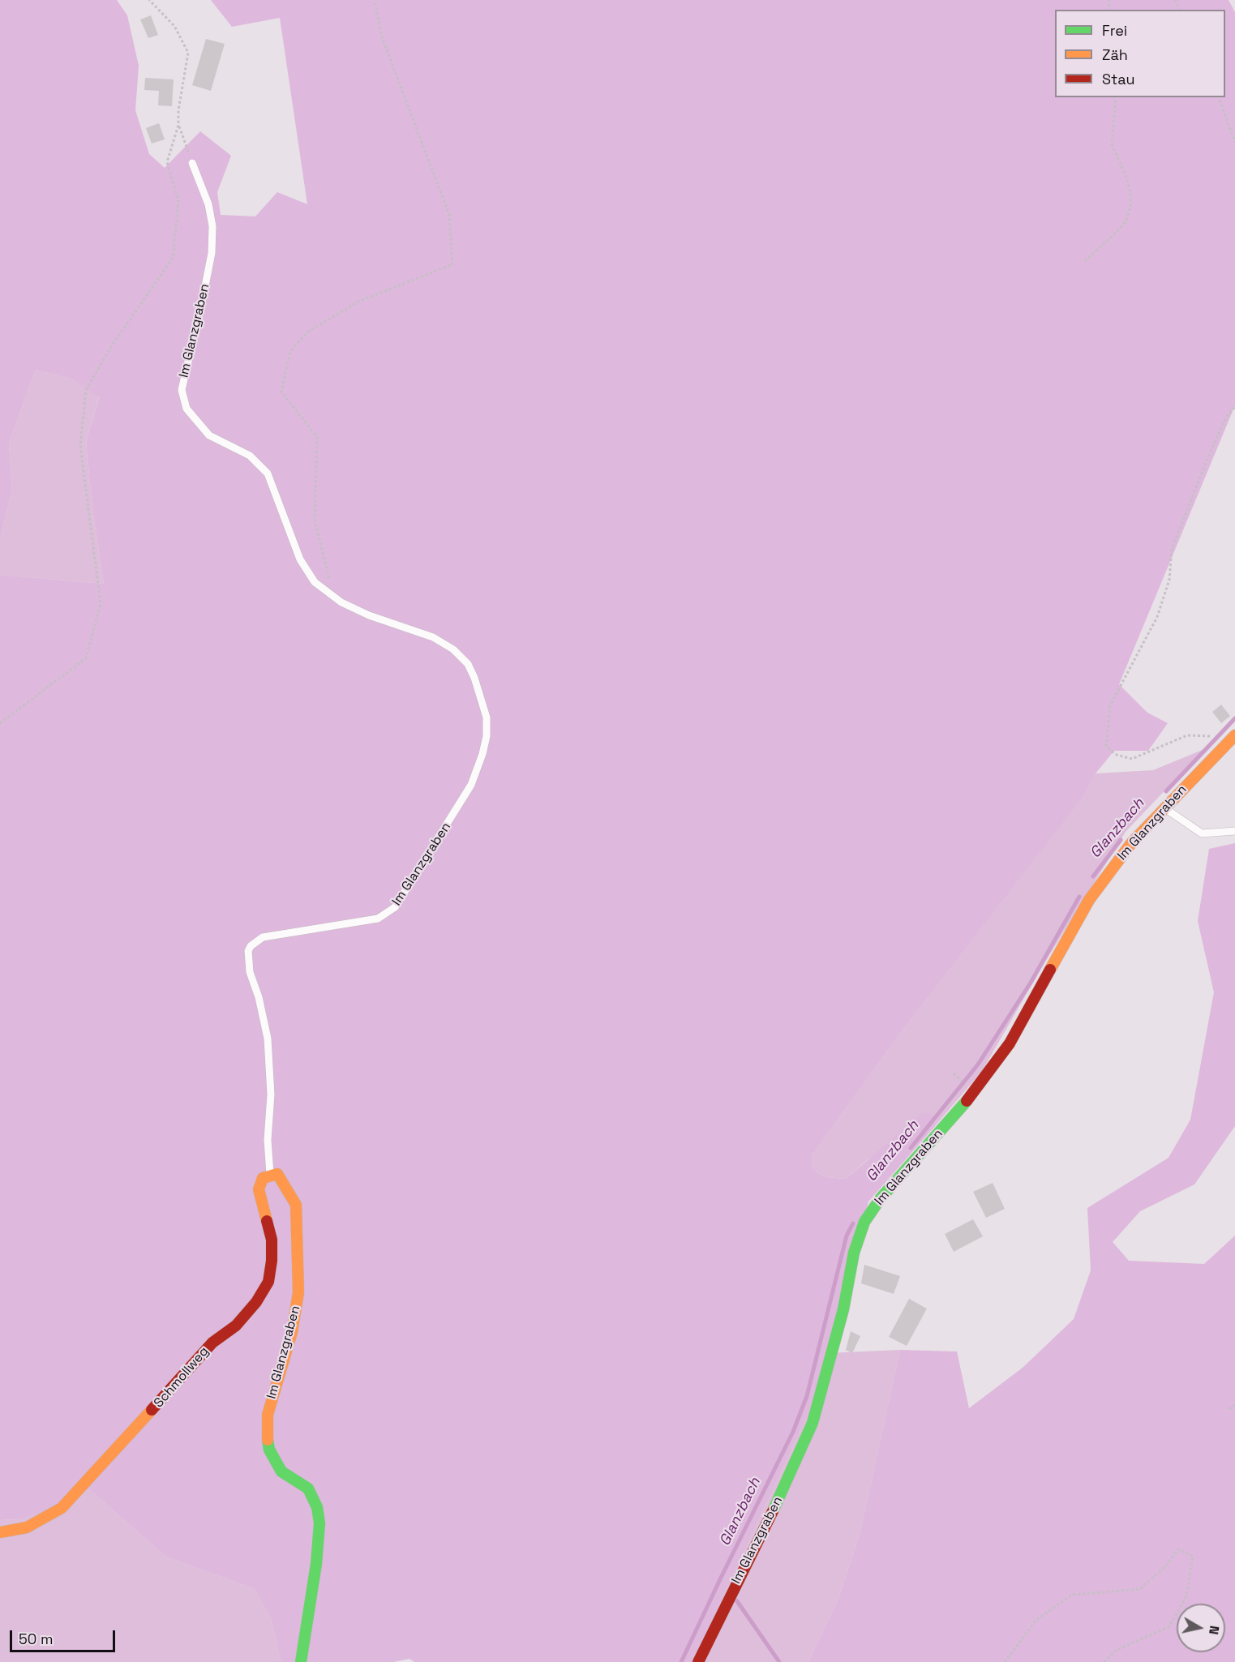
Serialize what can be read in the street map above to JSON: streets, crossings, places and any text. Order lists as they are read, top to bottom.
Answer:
{
  "streets": {
    "street": ["Im Glanzgraben", "Schmollweg"]
  },
  "crossings": [
    ["Im Glanzgraben", "Schmollweg"]
  ],
  "water": ["Glanzbach"],
  "legend": ["Frei", "Zäh", "Stau"],
  "scale_bar": "50 m",
  "north": "right"
}
